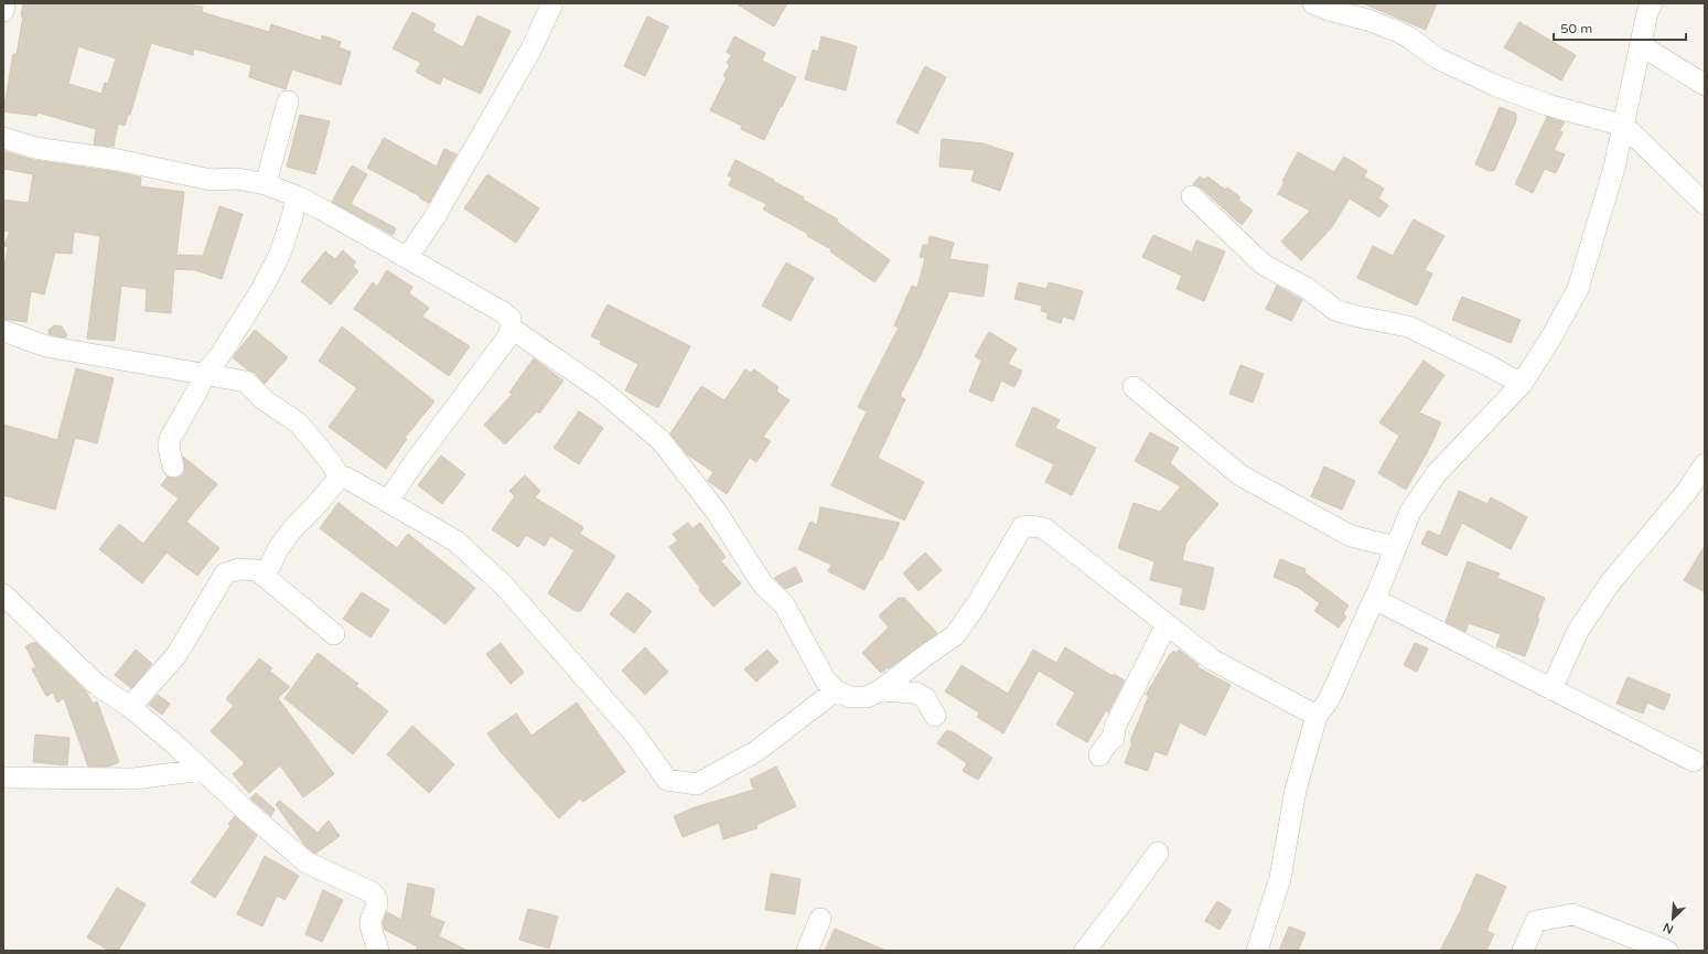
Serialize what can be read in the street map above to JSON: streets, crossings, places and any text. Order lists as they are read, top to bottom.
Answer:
{
  "scale_bar": "50 m",
  "north": "bottom left"
}
